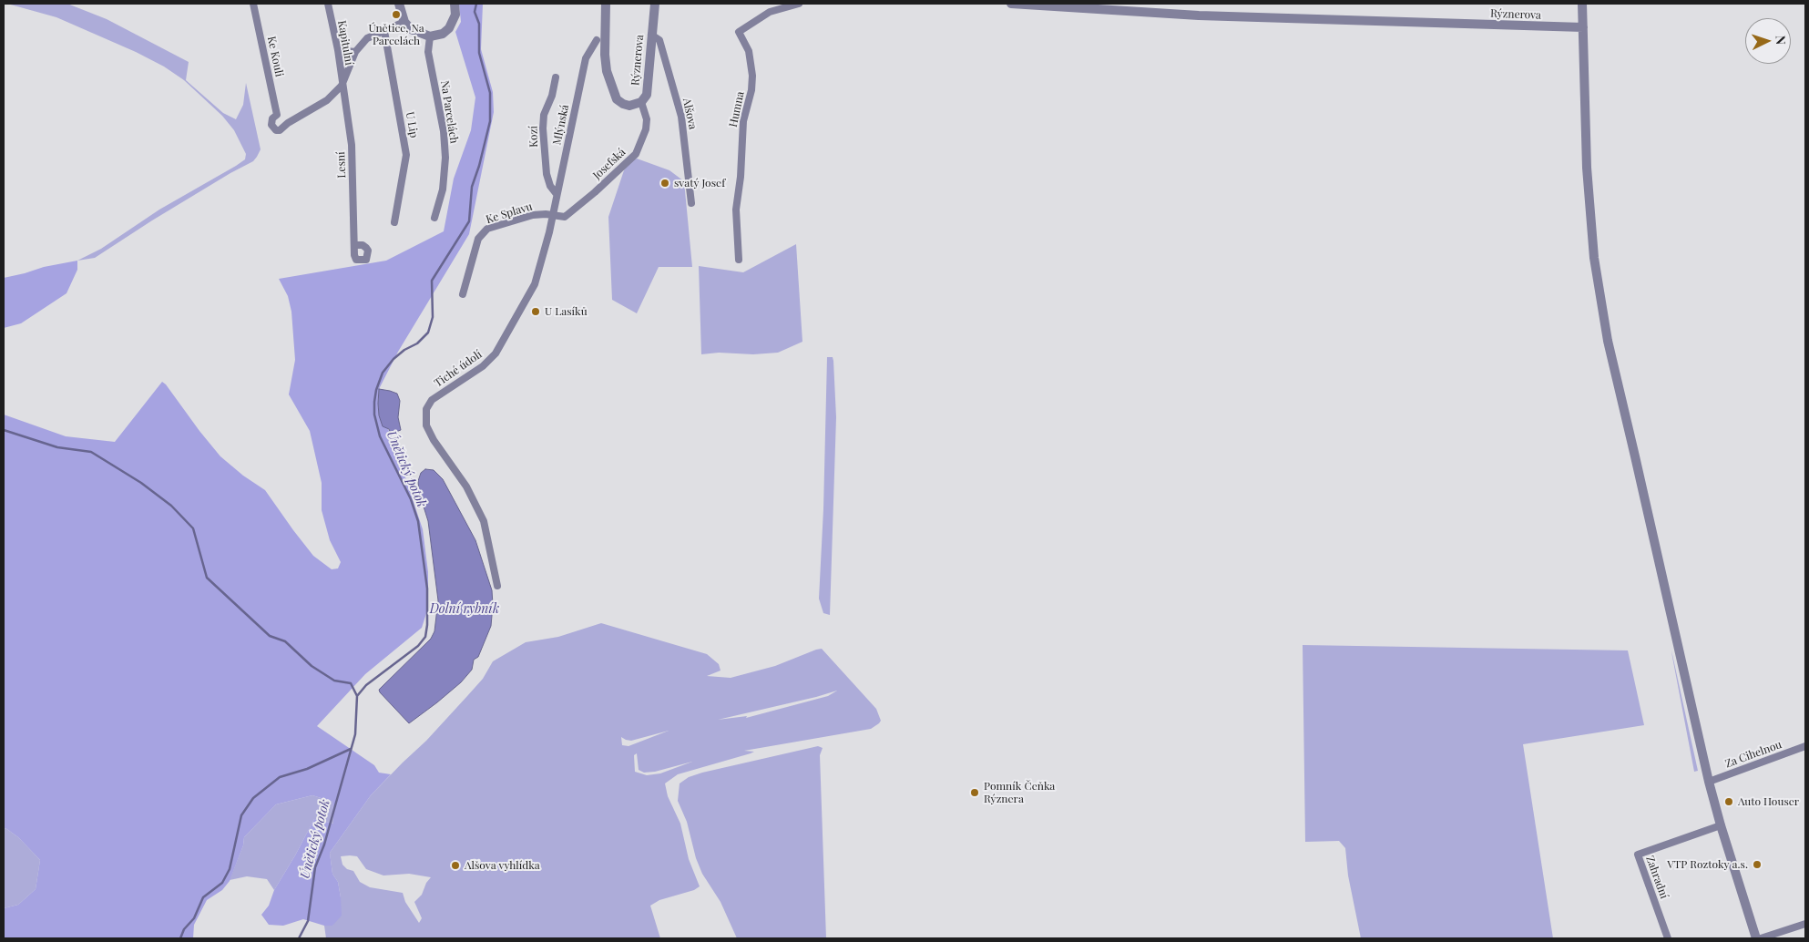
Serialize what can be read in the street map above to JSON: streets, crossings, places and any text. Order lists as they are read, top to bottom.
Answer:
{
  "streets": {
    "street": [
      "Rýznerova",
      "Kapitulní",
      "Ke Kouli",
      "Humna",
      "Na Parcelách",
      "Alšova",
      "U Lip",
      "Mlýnská",
      "Kozí",
      "Josefská",
      "Lesní",
      "Ke Splavu",
      "Tiché údolí",
      "Za Cihelnou",
      "Zahradní"
    ]
  },
  "crossings": [
    ["Rýznerova", "Alšova"],
    ["Rýznerova", "Josefská"],
    ["Kapitulní", "Lesní"],
    ["Mlýnská", "Kozí"],
    ["Mlýnská", "Josefská"],
    ["Mlýnská", "Ke Splavu"],
    ["Mlýnská", "Tiché údolí"],
    ["Josefská", "Ke Splavu"],
    ["Josefská", "Tiché údolí"],
    ["Ke Splavu", "Tiché údolí"]
  ],
  "water": ["Únětický potok", "Dolní rybník"],
  "places": [
    "Únětice, Na Parcelách",
    "svatý Josef",
    "U Lasíků",
    "Pomník Čeňka Rýznera",
    "Auto Houser",
    "VTP Roztoky a.s.",
    "Alšova vyhlídka"
  ],
  "north": "right"
}
